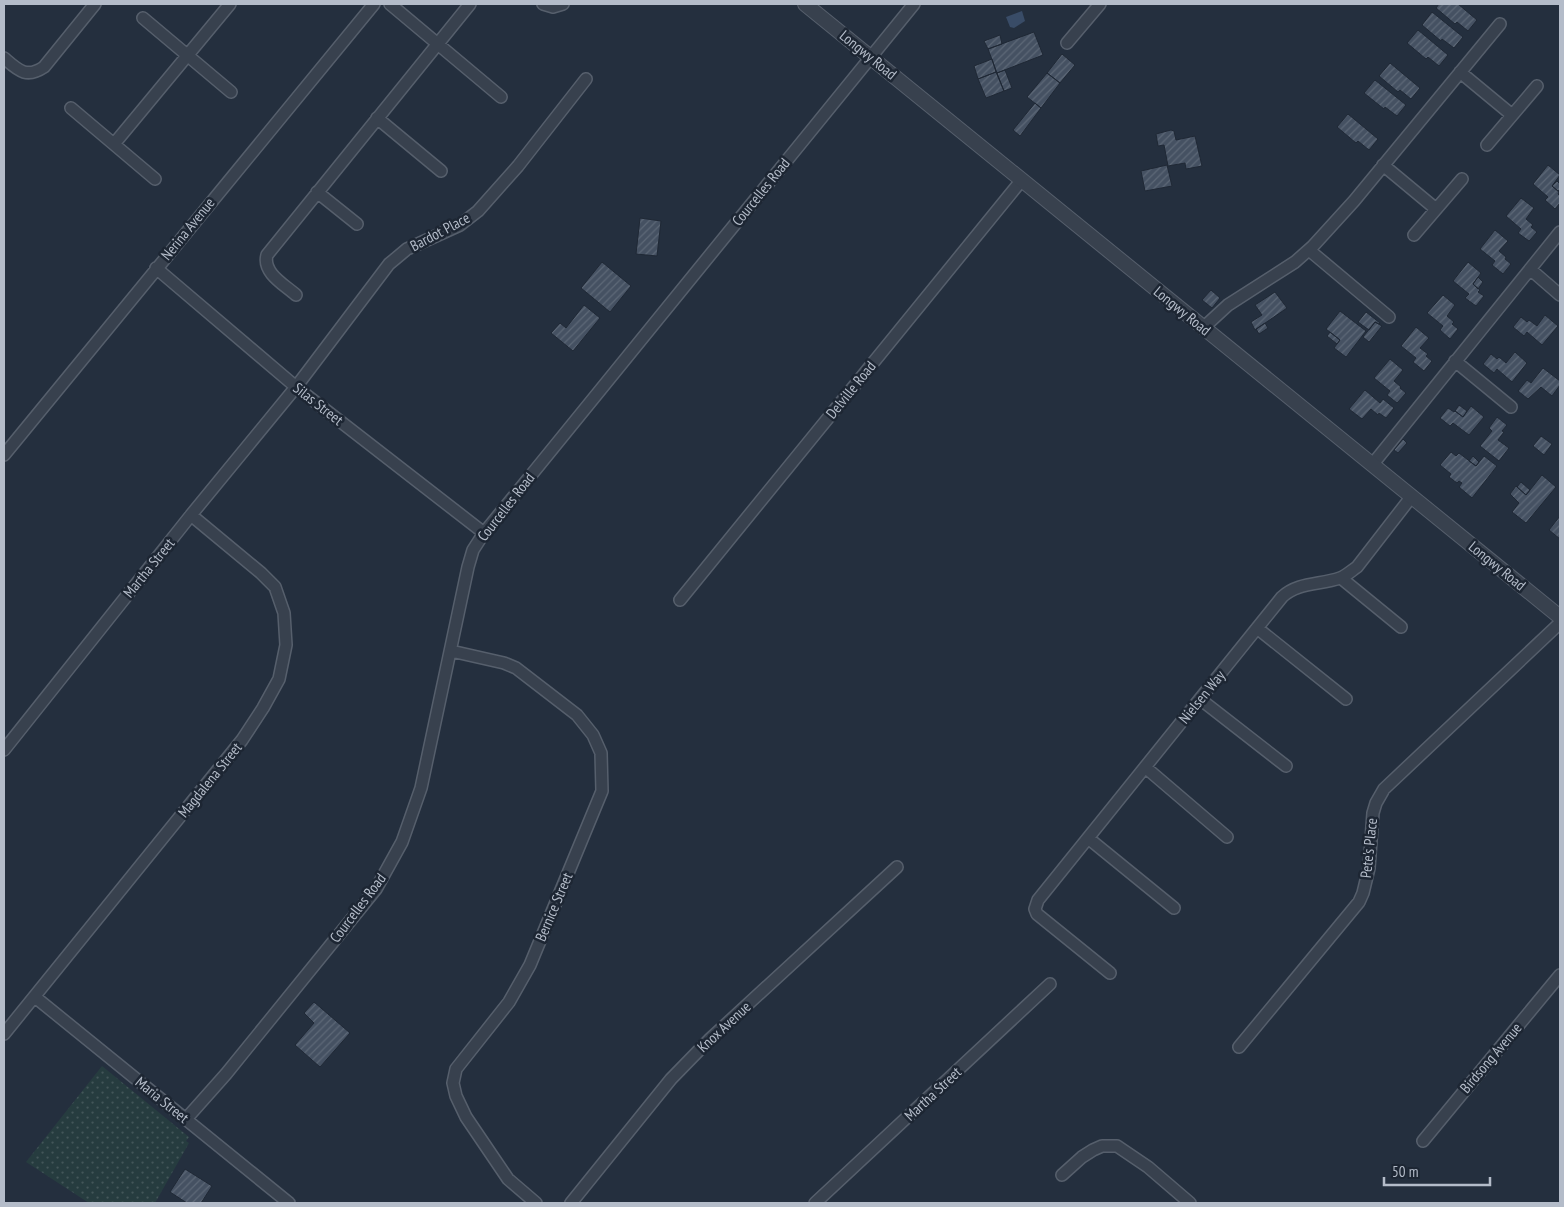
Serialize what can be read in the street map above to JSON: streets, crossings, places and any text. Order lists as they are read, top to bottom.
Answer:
{
  "streets": {
    "street": [
      "Longwy Road",
      "Courcelles Road",
      "Nerina Avenue",
      "Bardot Place",
      "Delville Road",
      "Silas Street",
      "Martha Street",
      "Nielsen Way",
      "Magdalena Street",
      "Pete's Place",
      "Bernice Street",
      "Knox Avenue",
      "Birdsong Avenue",
      "Maria Street"
    ]
  },
  "crossings": [
    ["Longwy Road", "Courcelles Road"],
    ["Longwy Road", "Delville Road"],
    ["Longwy Road", "Nielsen Way"],
    ["Courcelles Road", "Silas Street"],
    ["Courcelles Road", "Bernice Street"],
    ["Courcelles Road", "Maria Street"],
    ["Nerina Avenue", "Silas Street"],
    ["Bardot Place", "Silas Street"],
    ["Bardot Place", "Martha Street"],
    ["Silas Street", "Martha Street"],
    ["Martha Street", "Magdalena Street"],
    ["Magdalena Street", "Maria Street"]
  ],
  "scale_bar": "50 m"
}
